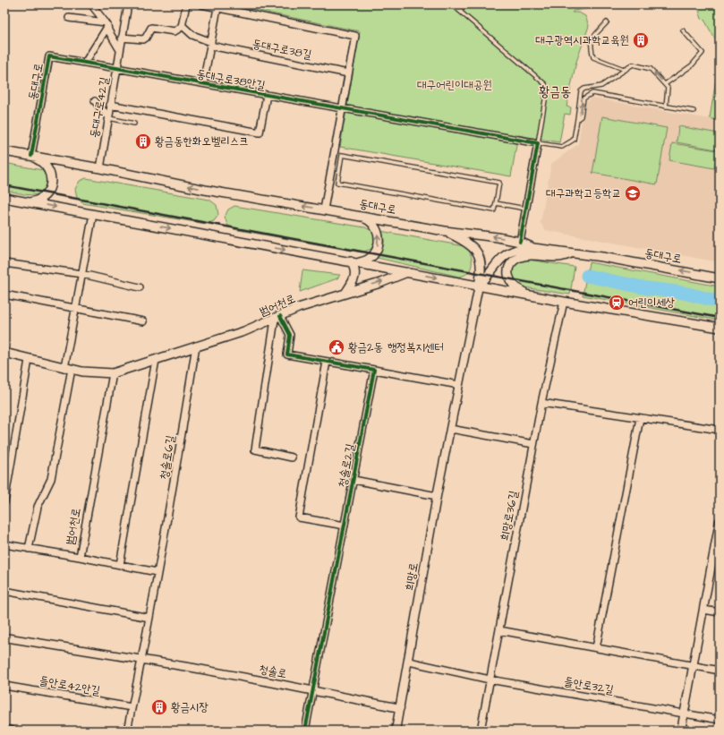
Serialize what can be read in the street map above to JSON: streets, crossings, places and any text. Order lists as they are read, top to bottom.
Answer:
{
  "streets": {
    "main road": ["동대구로", "범어천로"],
    "street": [
      "동대구로38길",
      "동대구로38안길",
      "동대구로42길",
      "청솔로6길",
      "청솔로2길",
      "희망로36길",
      "희망로",
      "청솔로",
      "들안로42안길",
      "들안로32길"
    ]
  },
  "crossings": [
    ["동대구로38안길", "동대구로"],
    ["동대구로38안길", "동대구로42길"],
    ["동대구로", "동대구로42길"],
    ["범어천로", "청솔로6길"],
    ["청솔로6길", "청솔로"],
    ["청솔로2길", "청솔로"],
    ["희망로36길", "들안로32길"],
    ["희망로", "청솔로"]
  ],
  "one_way": ["동대구로"],
  "districts": ["황금동"],
  "parks": ["대구어린이대공원"],
  "places": {
    "building": ["대구광역시과학교육원", "황금동한화오벨리스크", "황금시장"],
    "school or university": ["대구과학고등학교"],
    "station": ["어린이세상"],
    "public building": ["황금2동 행정복지센터"]
  }
}
